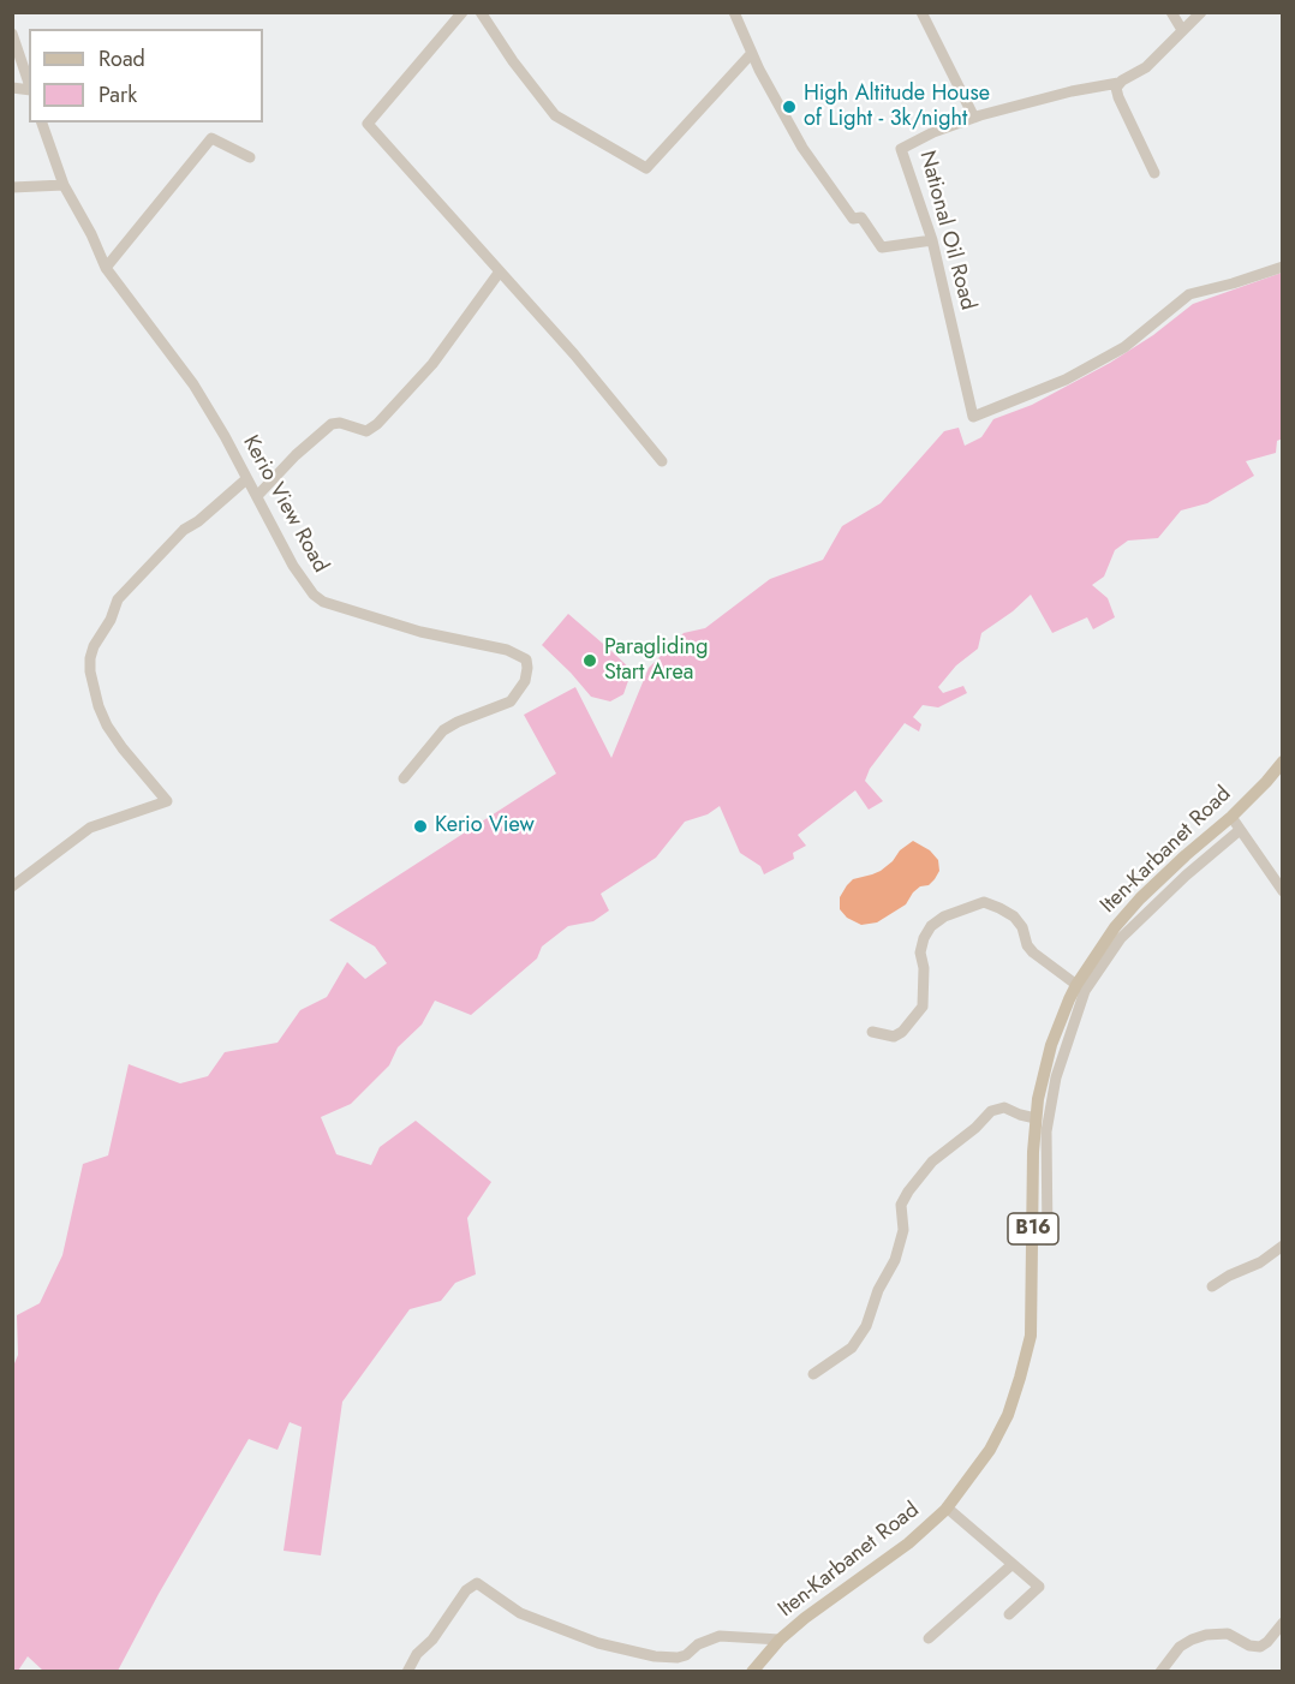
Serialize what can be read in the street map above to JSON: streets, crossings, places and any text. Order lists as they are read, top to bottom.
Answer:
{
  "streets": {
    "main road": ["Iten-Karbanet Road", "B16"],
    "street": ["National Oil Road", "Kerio View Road"]
  },
  "places": ["High Altitude House of Light - 3k/night", "Paragliding Start Area", "Kerio View"],
  "legend": ["Road", "Park"]
}
